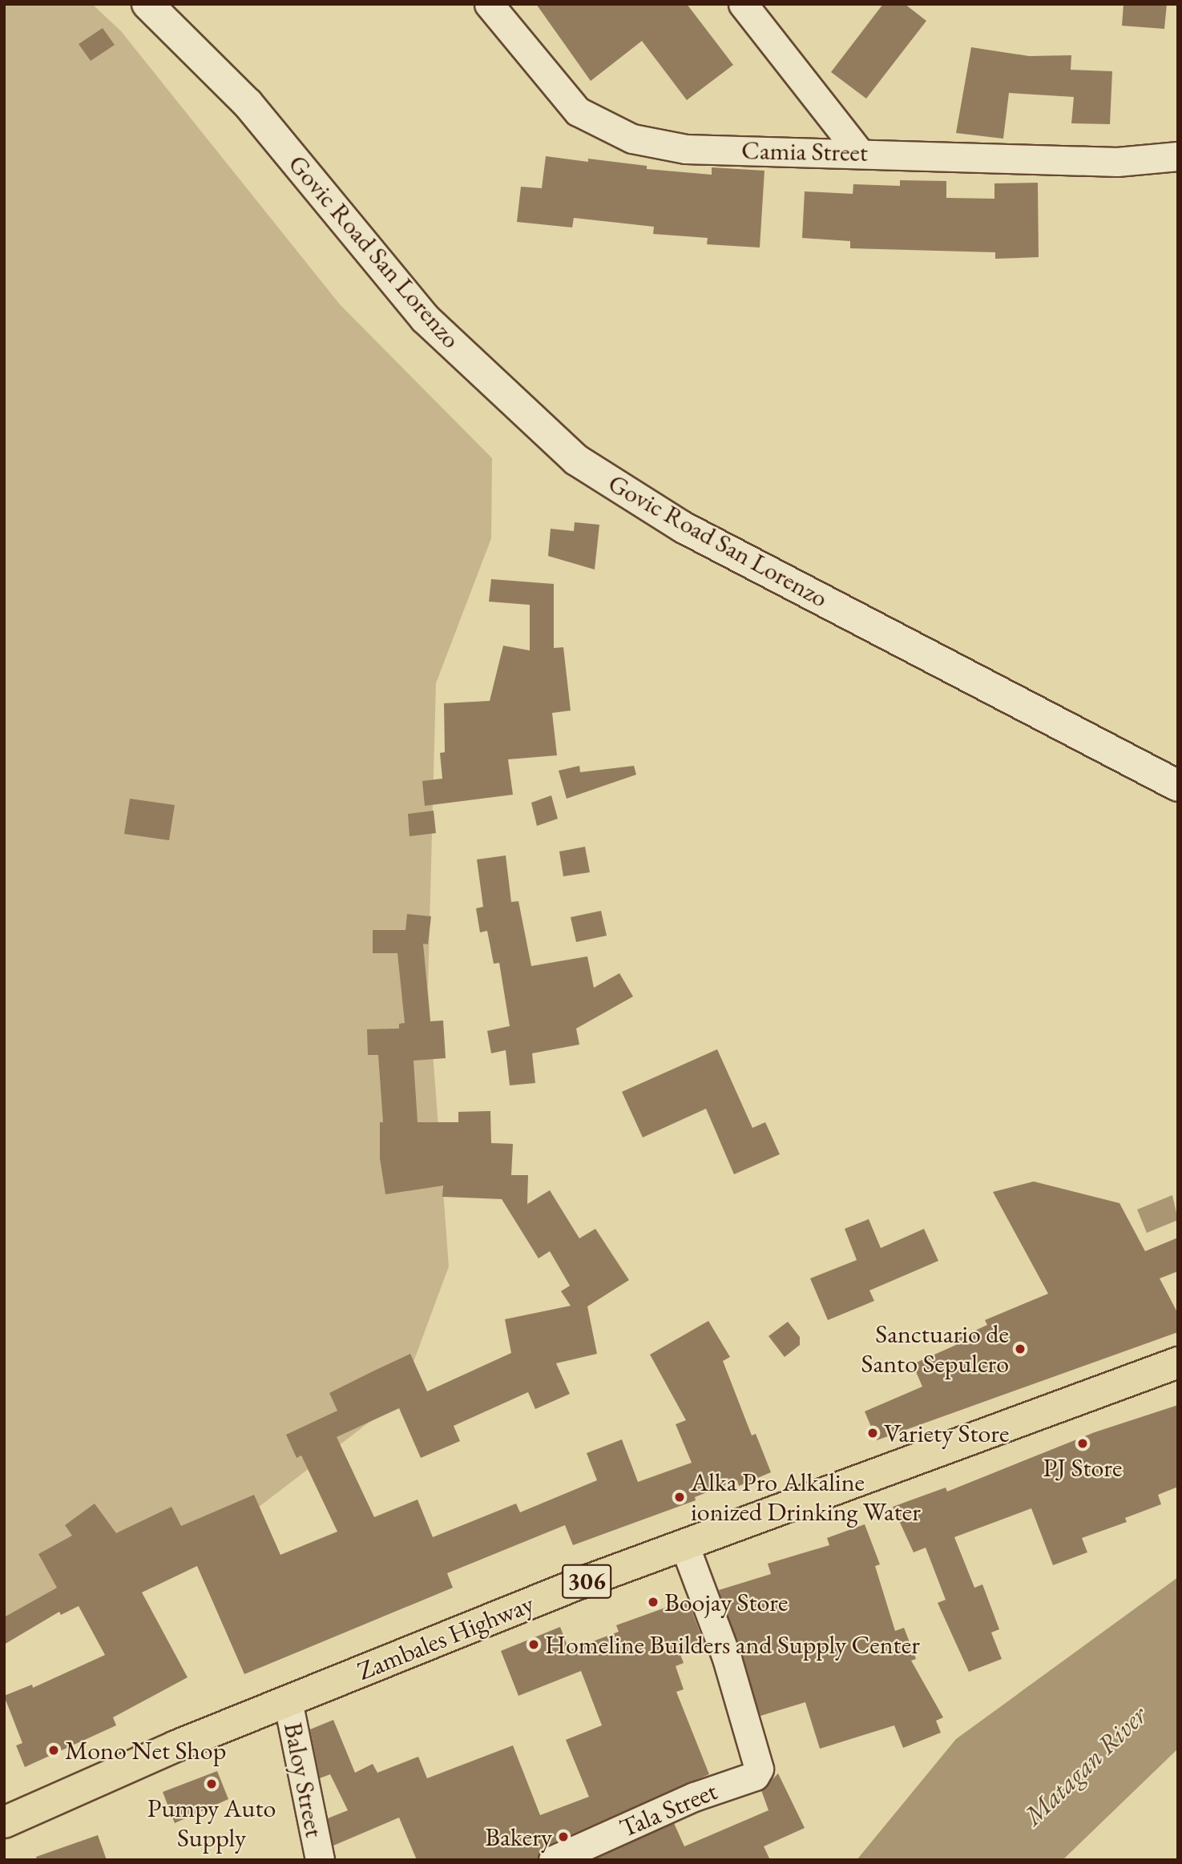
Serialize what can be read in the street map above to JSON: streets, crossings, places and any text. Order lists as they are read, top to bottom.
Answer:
{
  "streets": {
    "main road": ["Govic Road San Lorenzo", "306", "Zambales Highway"],
    "street": ["Camia Street", "Baloy Street", "Tala Street"]
  },
  "crossings": [
    ["Zambales Highway", "Baloy Street"],
    ["Zambales Highway", "Tala Street"]
  ],
  "water": ["Matagan River"],
  "places": [
    "Sanctuario de Santo Sepulcro",
    "Variety Store",
    "PJ Store",
    "Alka Pro Alkaline ionized Drinking Water",
    "Boojay Store",
    "Homeline Builders and Supply Center",
    "Mono Net Shop",
    "Pumpy Auto Supply",
    "Bakery"
  ]
}
